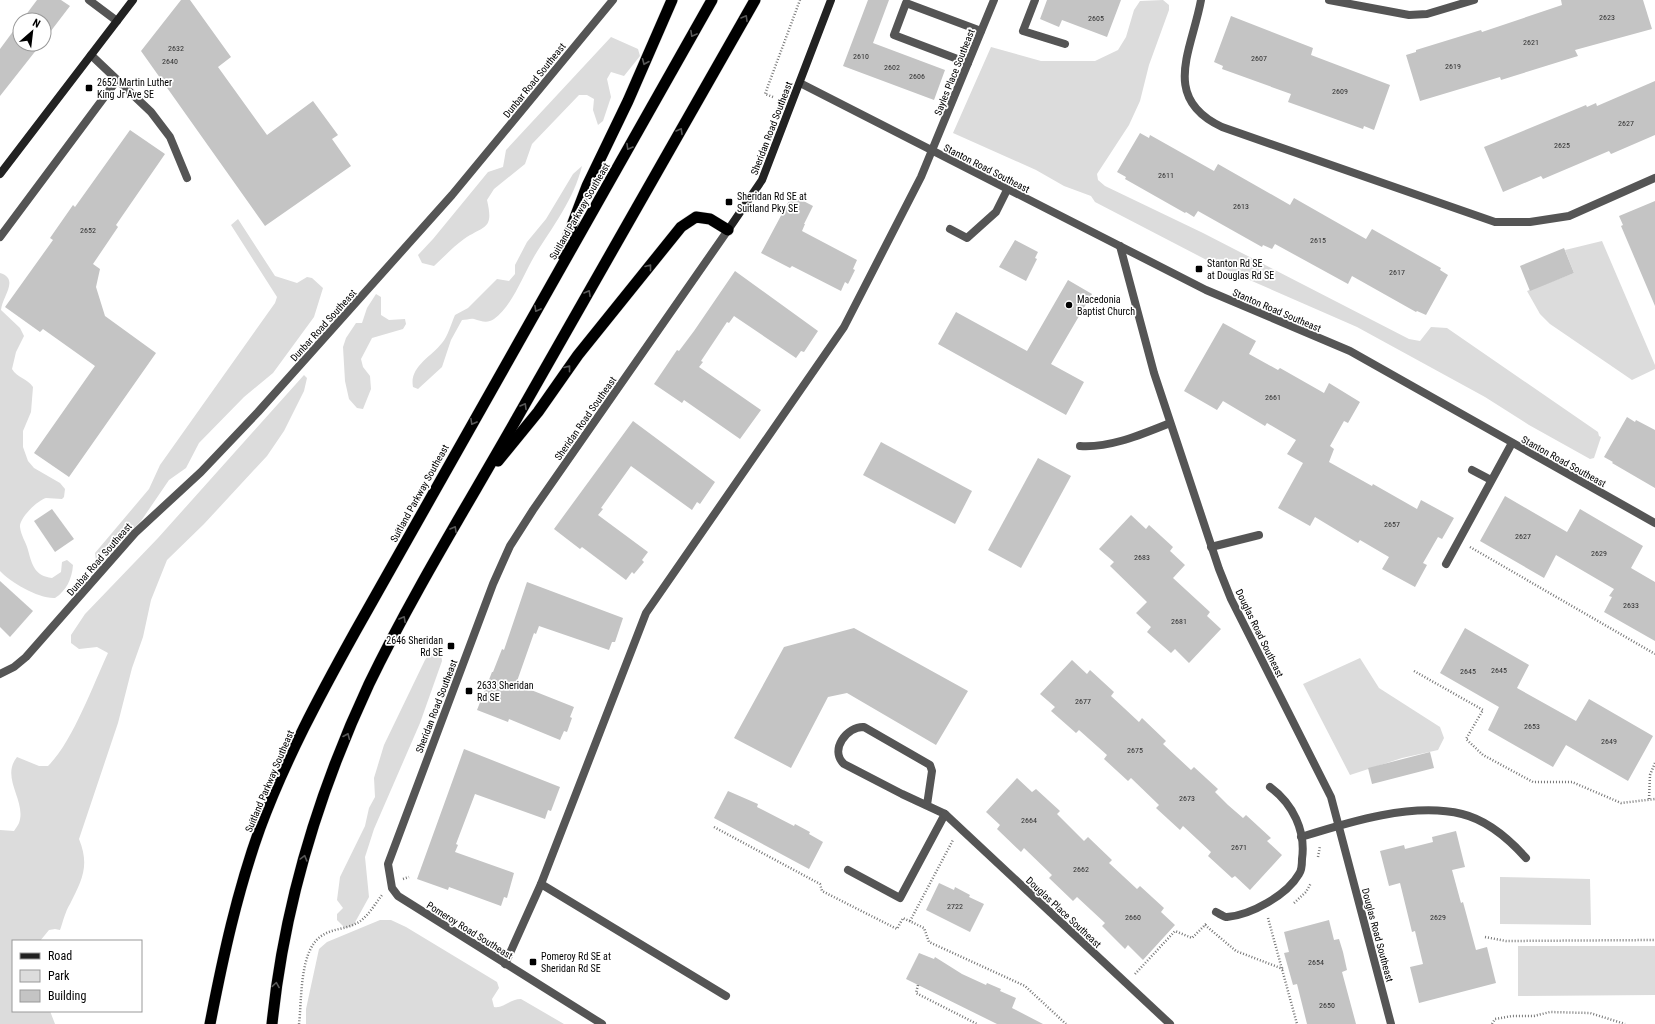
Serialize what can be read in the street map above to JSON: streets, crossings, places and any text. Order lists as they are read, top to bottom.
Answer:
{
  "streets": {
    "highway": ["Suitland Parkway Southeast"],
    "main road": ["Sheridan Road Southeast"],
    "street": [
      "Sayles Place Southeast",
      "Dunbar Road Southeast",
      "Stanton Road Southeast",
      "Douglas Road Southeast",
      "Douglas Place Southeast",
      "Pomeroy Road Southeast"
    ]
  },
  "crossings": [
    ["Sayles Place Southeast", "Stanton Road Southeast"],
    ["Sayles Place Southeast", "Pomeroy Road Southeast"],
    ["Sheridan Road Southeast", "Stanton Road Southeast"],
    ["Sheridan Road Southeast", "Pomeroy Road Southeast"],
    ["Stanton Road Southeast", "Douglas Road Southeast"]
  ],
  "places": {
    "transit": [
      "2652 Martin Luther King Jr Ave SE",
      "Sheridan Rd SE at Suitland Pky SE",
      "Stanton Rd SE at Douglas Rd SE",
      "2646 Sheridan Rd SE",
      "2633 Sheridan Rd SE",
      "Pomeroy Rd SE at Sheridan Rd SE"
    ],
    "other": ["Macedonia Baptist Church"]
  },
  "house_numbers": [
    "2623",
    "2605",
    "2621",
    "2632",
    "2610",
    "2607",
    "2640",
    "2619",
    "2602",
    "2606",
    "2609",
    "2627",
    "2625",
    "2611",
    "2613",
    "2652",
    "2615",
    "2617",
    "2661",
    "2657",
    "2627",
    "2629",
    "2683",
    "2633",
    "2681",
    "2645",
    "2645",
    "2677",
    "2653",
    "2649",
    "2675",
    "2673",
    "2664",
    "2671",
    "2662",
    "2722",
    "2660",
    "2629",
    "2654",
    "2650"
  ],
  "legend": ["Road", "Park", "Building"],
  "north": "top right"
}
